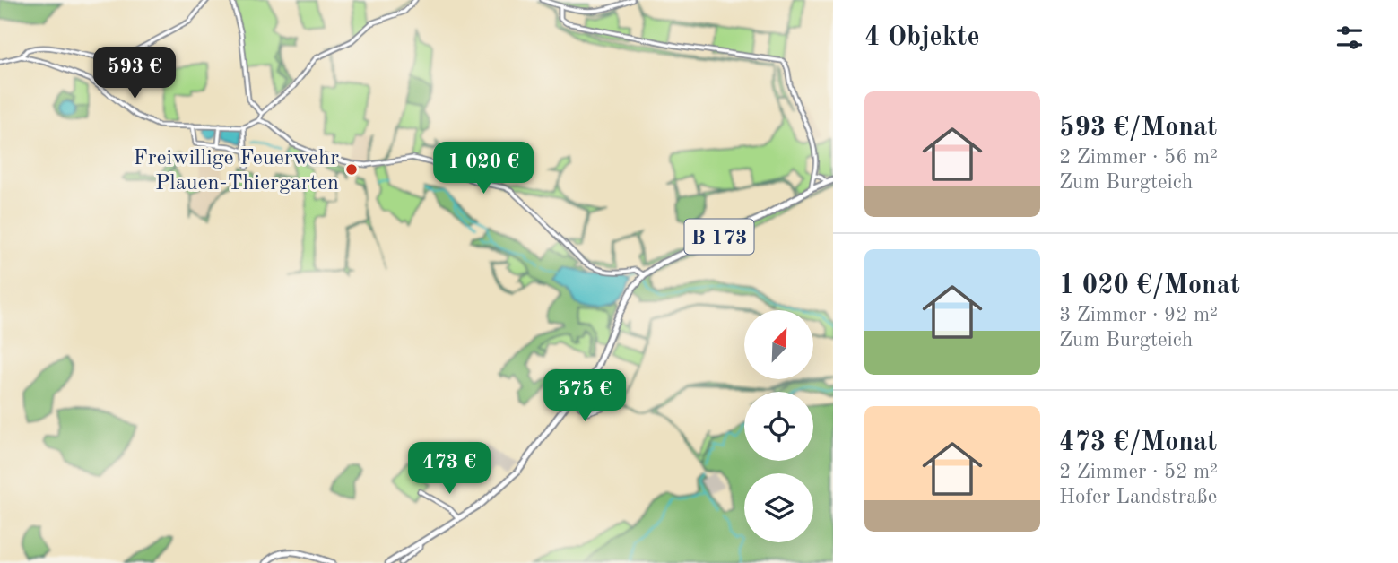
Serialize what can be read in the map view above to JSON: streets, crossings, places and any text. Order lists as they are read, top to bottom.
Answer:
{
  "streets": {
    "main road": ["B 173"]
  },
  "places": ["Freiwillige Feuerwehr Plauen-Thiergarten"],
  "north": "top right",
  "page": {
    "heading": "4 Objekte",
    "price": [
      "593 €",
      "1 020 €",
      "575 €",
      "473 €"
    ],
    "list": [
      {
        "name": "593 €/Monat",
        "note": "2 Zimmer · 56 m² · Zum Burgteich"
      },
      {
        "name": "1 020 €/Monat",
        "note": "3 Zimmer · 92 m² · Zum Burgteich"
      },
      {
        "name": "473 €/Monat",
        "note": "2 Zimmer · 52 m² · Hofer Landstraße"
      }
    ]
  }
}
